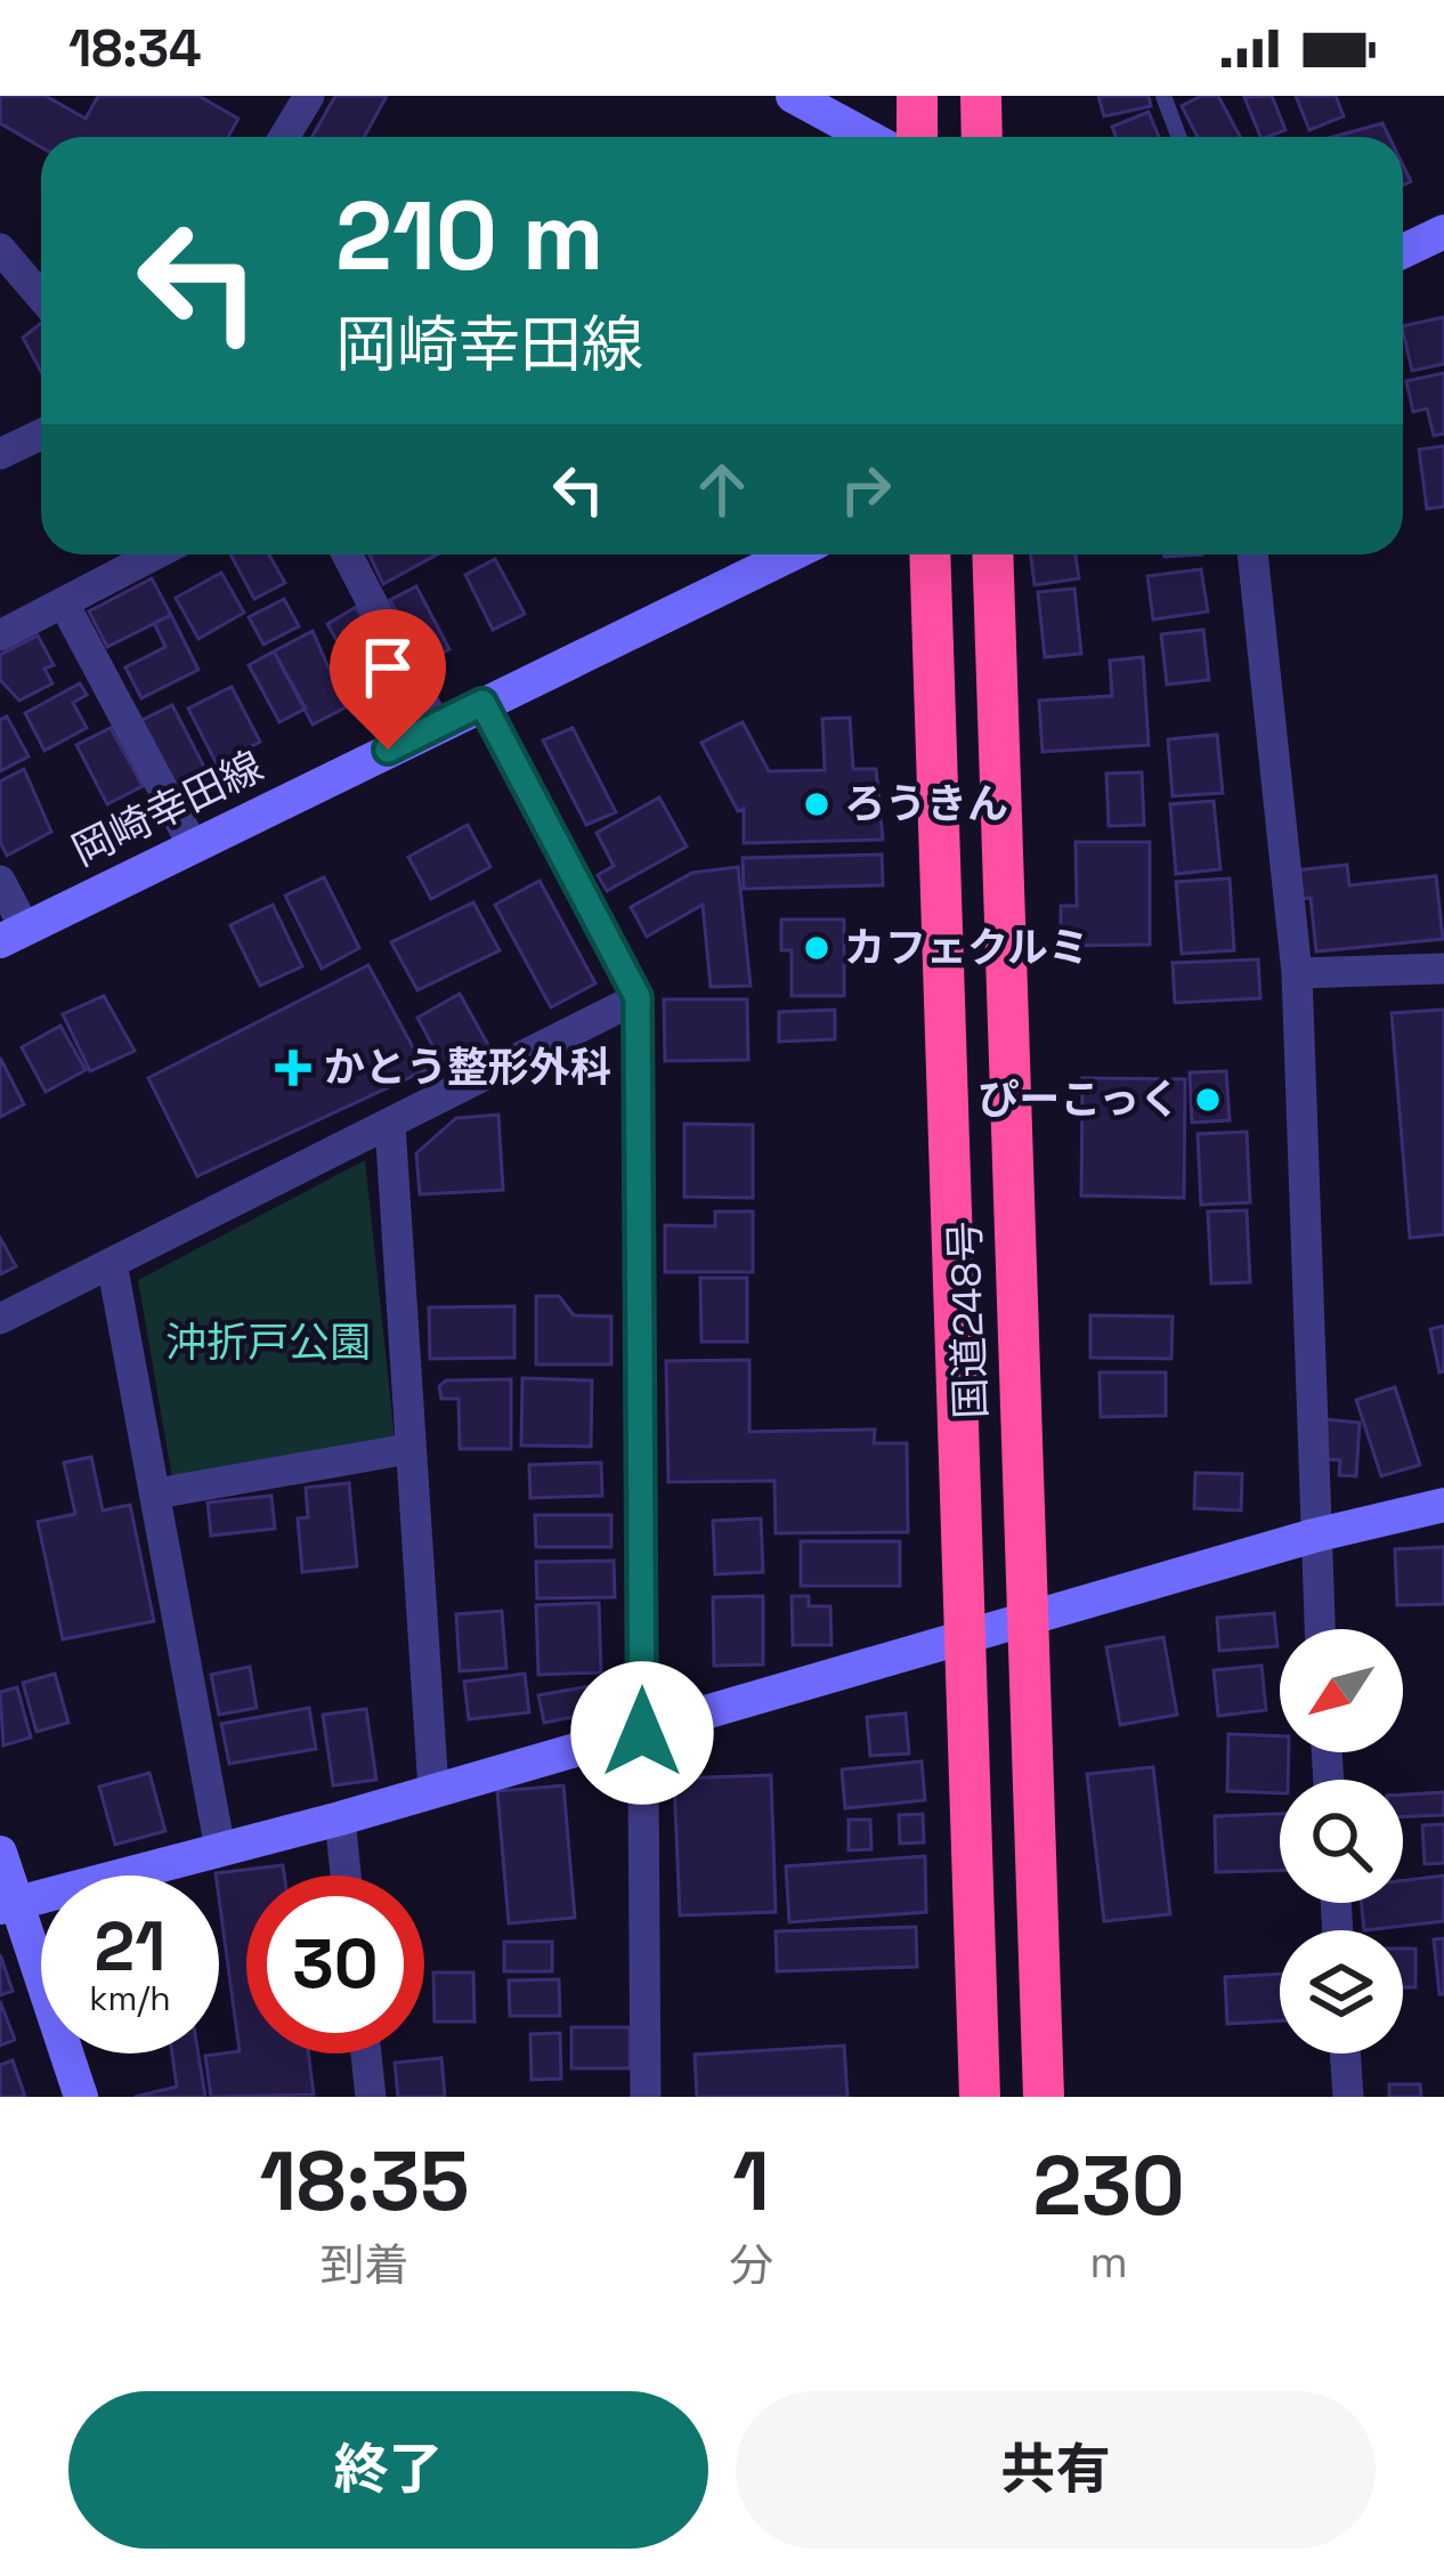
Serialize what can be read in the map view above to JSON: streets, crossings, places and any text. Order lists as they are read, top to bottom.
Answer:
{
  "streets": {
    "highway": ["国道248号"],
    "street": ["岡崎幸田線"]
  },
  "parks": ["沖折戸公園"],
  "places": {
    "other": ["ろうきん", "カフェクルミ", "ぴーこっく"],
    "health": ["かとう整形外科"]
  },
  "north": "bottom left",
  "page": {
    "status": "18:34",
    "turn": ["210 m", "岡崎幸田線"],
    "speed": "21 km/h",
    "limit": "30",
    "eta": [
      "18:35",
      "到着",
      "1",
      "分",
      "230",
      "m"
    ],
    "buttons": ["終了", "共有"]
  }
}
